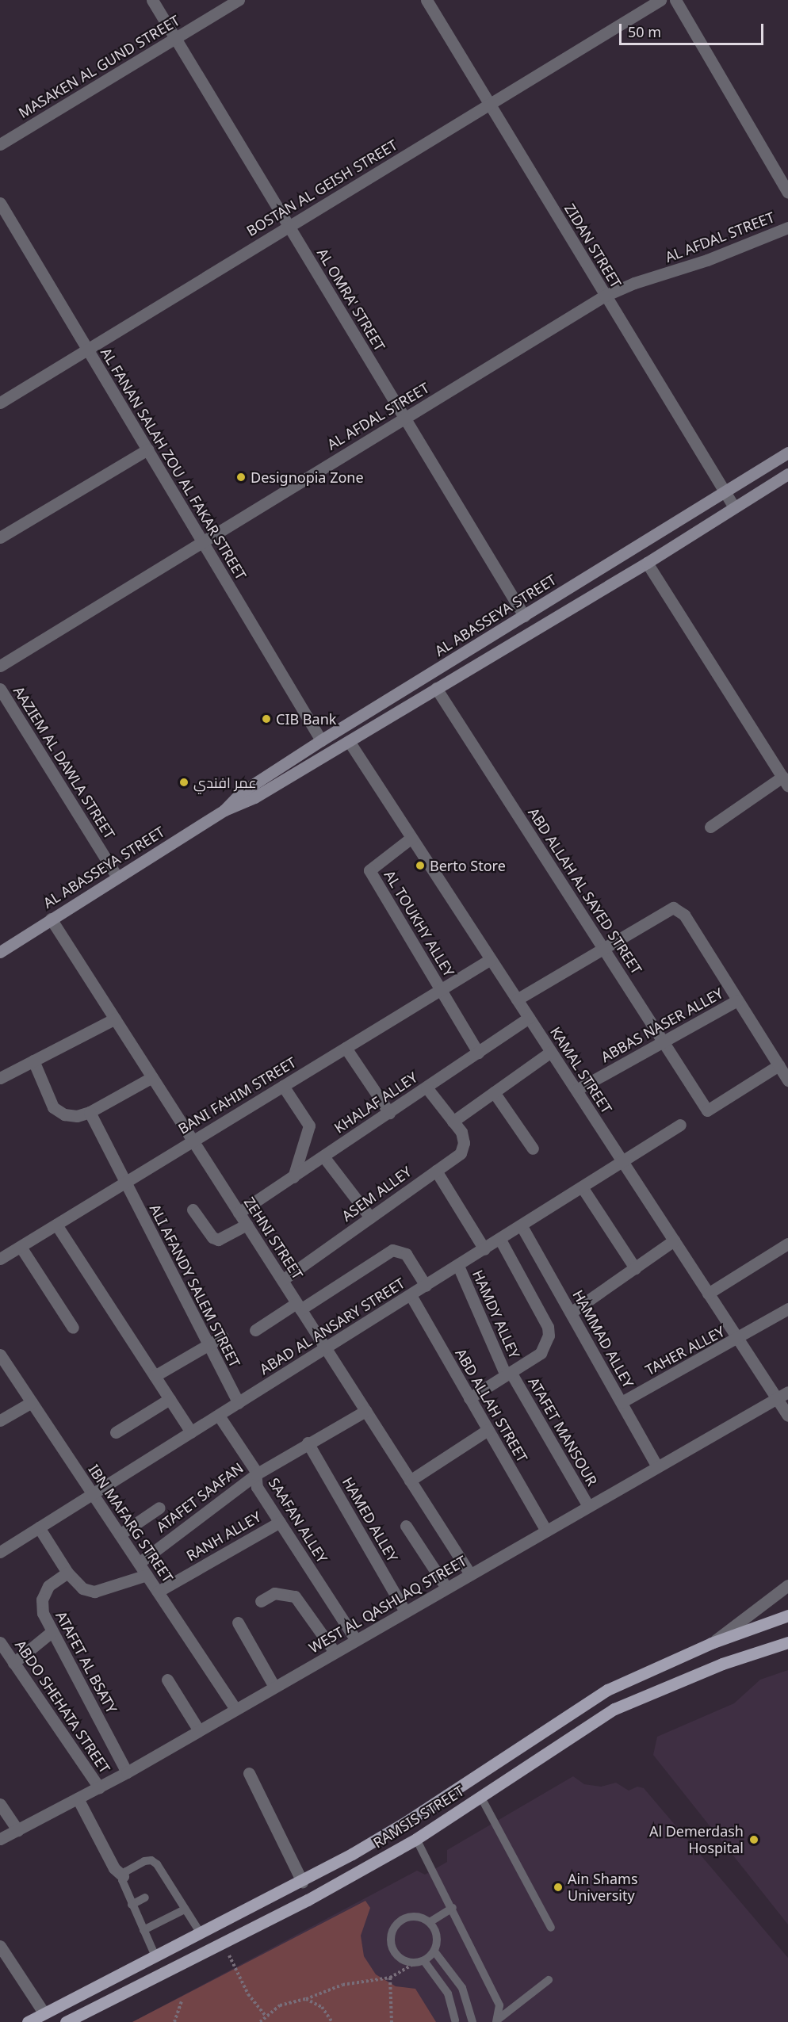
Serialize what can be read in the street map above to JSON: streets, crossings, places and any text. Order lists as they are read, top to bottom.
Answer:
{
  "streets": {
    "main road": ["AL ABASSEYA STREET", "RAMSIS STREET"],
    "street": [
      "MASAKEN AL GUND STREET",
      "BOSTAN AL GEISH STREET",
      "AL AFDAL STREET",
      "ZIDAN STREET",
      "AL OMRA' STREET",
      "AL FANAN SALAH ZOU AL FAKAR STREET",
      "AAZIEM AL DAWLA STREET",
      "ABD ALLAH AL SAYED STREET",
      "AL TOUKHY ALLEY",
      "ABBAS NASER ALLEY",
      "KAMAL STREET",
      "BANI FAHIM STREET",
      "KHALAF ALLEY",
      "ASEM ALLEY",
      "ZEHNI STREET",
      "ALI AFANDY SALEM STREET",
      "HAMDY ALLEY",
      "ABAD AL ANSARY STREET",
      "HAMMAD ALLEY",
      "TAHER ALLEY",
      "ABD ALLAH STREET",
      "ATAFET MANSOUR",
      "ATAFET SAAFAN",
      "HAMED ALLEY",
      "SAAFAN ALLEY",
      "IBN MAFARG STREET",
      "RANH ALLEY",
      "WEST AL QASHLAQ STREET",
      "ATAFET AL BSATY",
      "ABDO SHEHATA STREET"
    ]
  },
  "crossings": [
    ["MASAKEN AL GUND STREET", "AL OMRA' STREET"],
    ["BOSTAN AL GEISH STREET", "ZIDAN STREET"],
    ["BOSTAN AL GEISH STREET", "AL OMRA' STREET"],
    ["BOSTAN AL GEISH STREET", "AL FANAN SALAH ZOU AL FAKAR STREET"],
    ["AL AFDAL STREET", "ZIDAN STREET"],
    ["AL AFDAL STREET", "AL OMRA' STREET"],
    ["AL AFDAL STREET", "AL FANAN SALAH ZOU AL FAKAR STREET"],
    ["ZIDAN STREET", "AL ABASSEYA STREET"],
    ["AL OMRA' STREET", "AL ABASSEYA STREET"],
    ["AL FANAN SALAH ZOU AL FAKAR STREET", "AL ABASSEYA STREET"],
    ["AL ABASSEYA STREET", "AAZIEM AL DAWLA STREET"],
    ["AL ABASSEYA STREET", "ABD ALLAH AL SAYED STREET"],
    ["AL ABASSEYA STREET", "KAMAL STREET"],
    ["AL ABASSEYA STREET", "ZEHNI STREET"],
    ["ABD ALLAH AL SAYED STREET", "ABBAS NASER ALLEY"],
    ["AL TOUKHY ALLEY", "KAMAL STREET"],
    ["AL TOUKHY ALLEY", "BANI FAHIM STREET"],
    ["ABBAS NASER ALLEY", "KAMAL STREET"],
    ["KAMAL STREET", "BANI FAHIM STREET"],
    ["KAMAL STREET", "KHALAF ALLEY"],
    ["KAMAL STREET", "ABAD AL ANSARY STREET"],
    ["KAMAL STREET", "TAHER ALLEY"],
    ["KAMAL STREET", "WEST AL QASHLAQ STREET"],
    ["BANI FAHIM STREET", "ZEHNI STREET"],
    ["BANI FAHIM STREET", "ALI AFANDY SALEM STREET"],
    ["KHALAF ALLEY", "ASEM ALLEY"],
    ["KHALAF ALLEY", "ZEHNI STREET"],
    ["ASEM ALLEY", "ZEHNI STREET"],
    ["ZEHNI STREET", "ABAD AL ANSARY STREET"],
    ["ZEHNI STREET", "ATAFET SAAFAN"],
    ["ZEHNI STREET", "WEST AL QASHLAQ STREET"],
    ["ALI AFANDY SALEM STREET", "ABAD AL ANSARY STREET"],
    ["HAMDY ALLEY", "ABAD AL ANSARY STREET"],
    ["HAMDY ALLEY", "ATAFET MANSOUR"],
    ["ABAD AL ANSARY STREET", "HAMMAD ALLEY"],
    ["ABAD AL ANSARY STREET", "ABD ALLAH STREET"],
    ["ABAD AL ANSARY STREET", "SAAFAN ALLEY"],
    ["ABAD AL ANSARY STREET", "IBN MAFARG STREET"],
    ["HAMMAD ALLEY", "TAHER ALLEY"],
    ["HAMMAD ALLEY", "WEST AL QASHLAQ STREET"],
    ["ABD ALLAH STREET", "WEST AL QASHLAQ STREET"],
    ["ATAFET MANSOUR", "WEST AL QASHLAQ STREET"],
    ["ATAFET SAAFAN", "HAMED ALLEY"],
    ["ATAFET SAAFAN", "SAAFAN ALLEY"],
    ["ATAFET SAAFAN", "IBN MAFARG STREET"],
    ["HAMED ALLEY", "WEST AL QASHLAQ STREET"],
    ["SAAFAN ALLEY", "RANH ALLEY"],
    ["SAAFAN ALLEY", "WEST AL QASHLAQ STREET"],
    ["IBN MAFARG STREET", "RANH ALLEY"],
    ["IBN MAFARG STREET", "WEST AL QASHLAQ STREET"],
    ["WEST AL QASHLAQ STREET", "ATAFET AL BSATY"],
    ["WEST AL QASHLAQ STREET", "ABDO SHEHATA STREET"]
  ],
  "places": [
    "Designopia Zone",
    "CIB Bank",
    "عمر افندي",
    "Berto Store",
    "Al Demerdash Hospital",
    "Ain Shams University"
  ],
  "scale_bar": "50 m"
}
